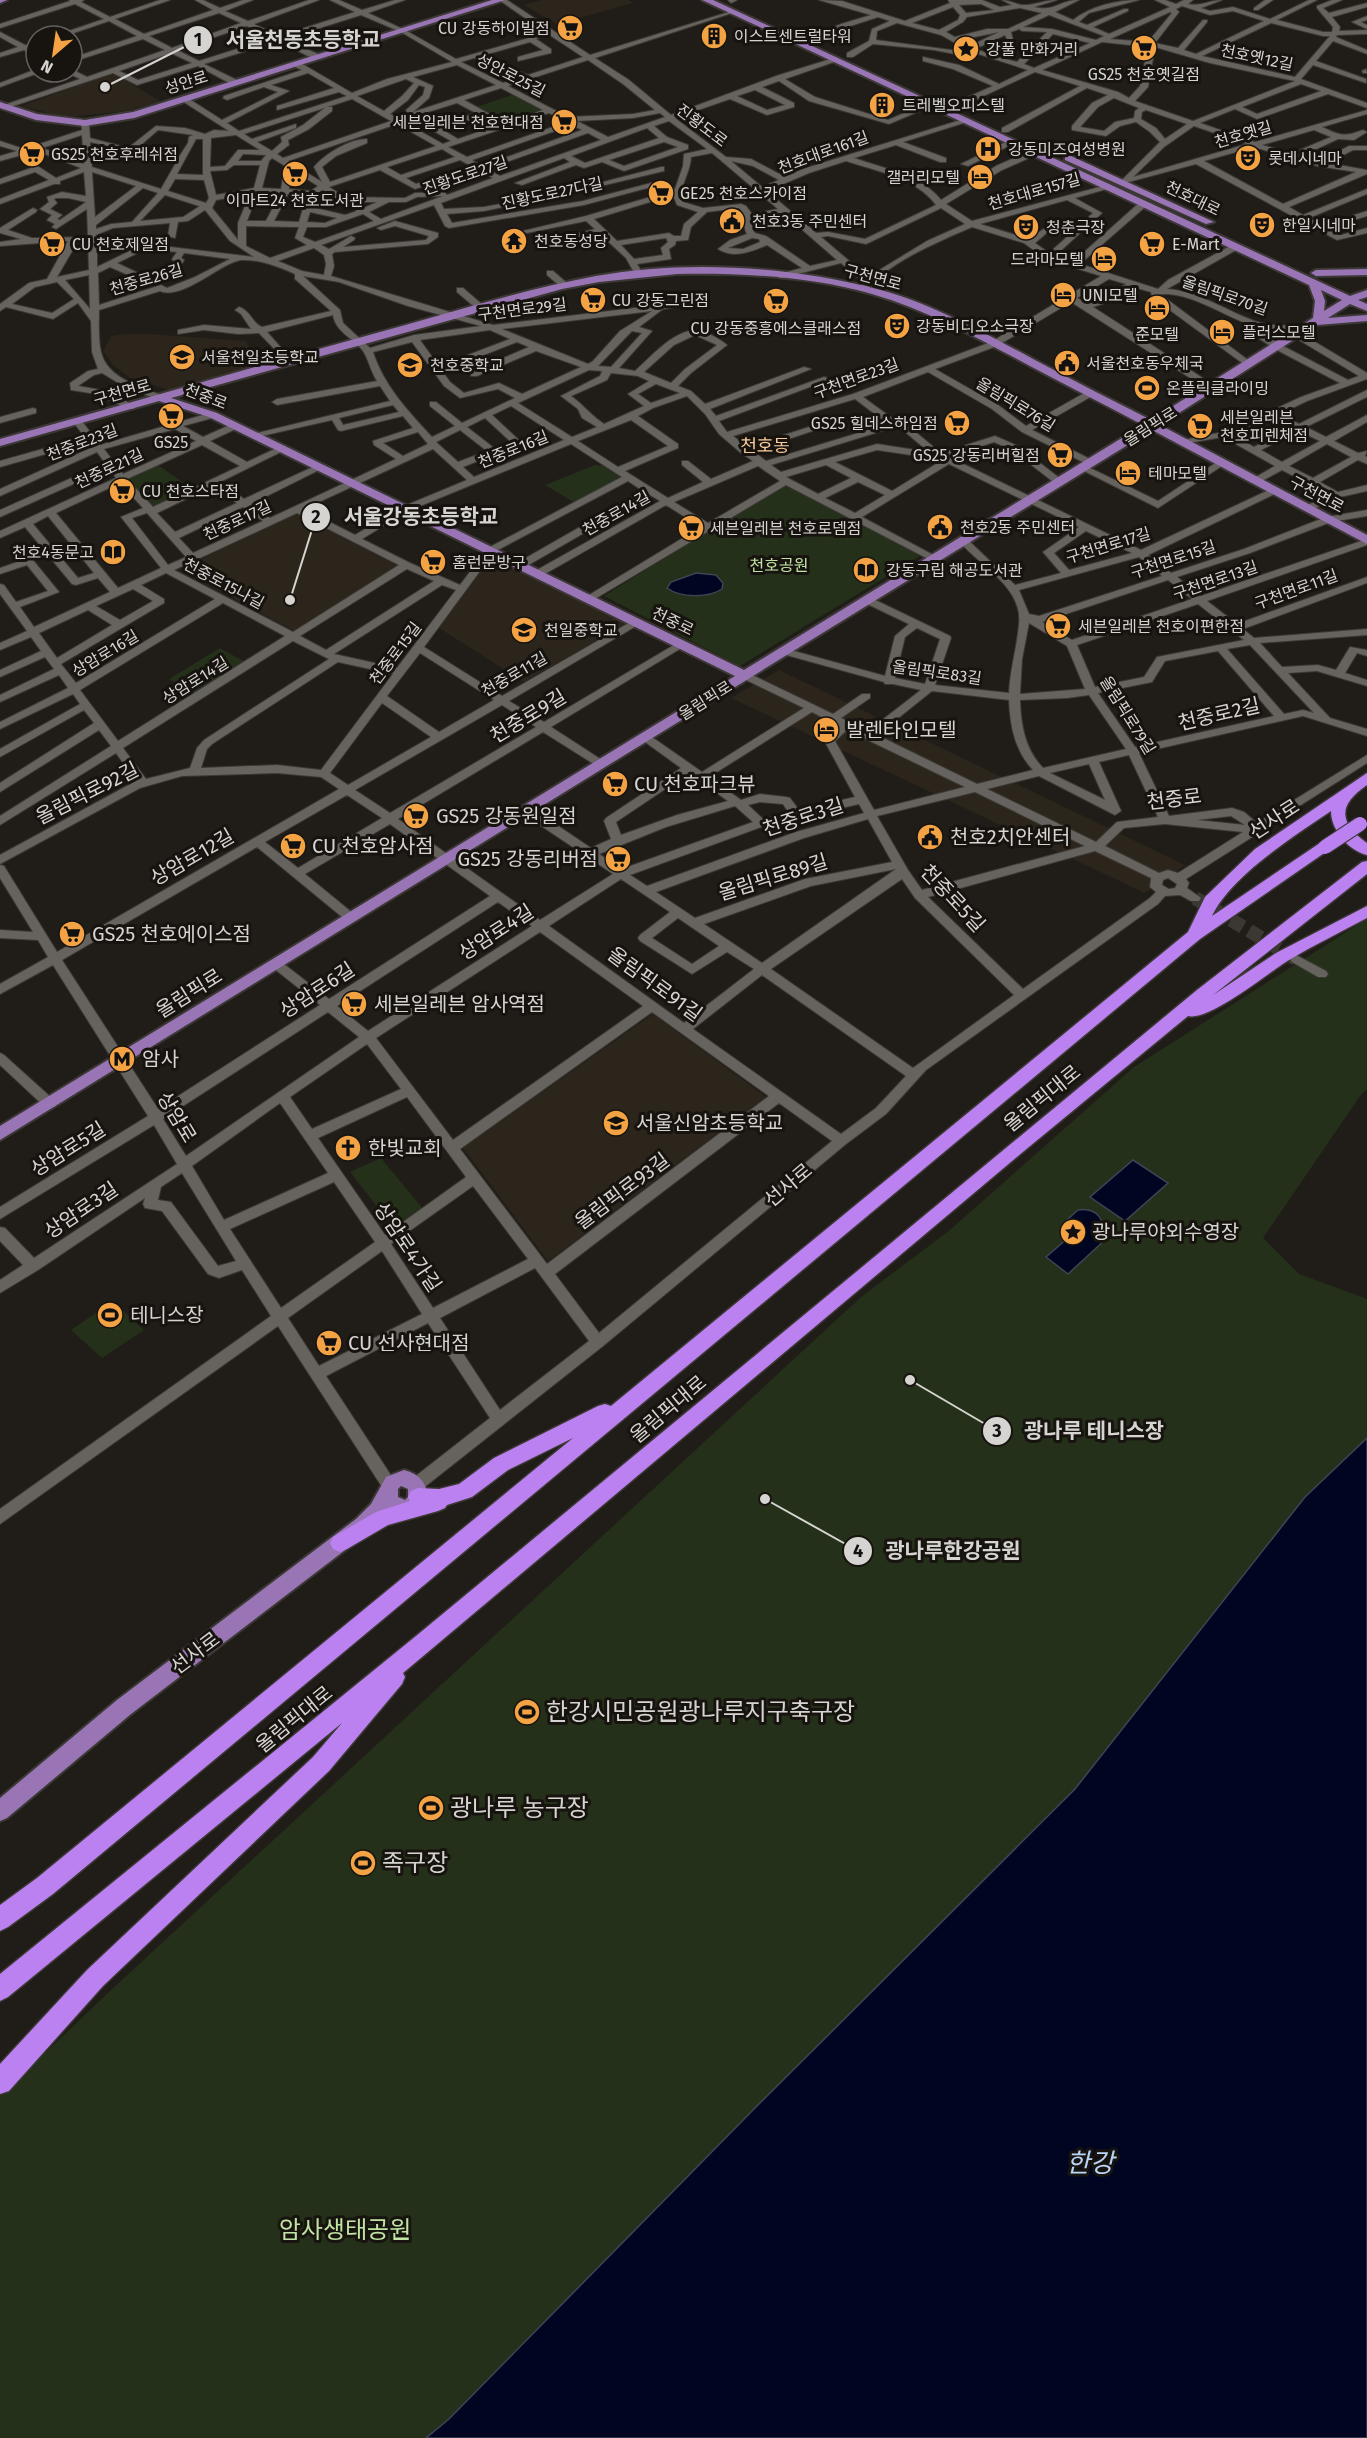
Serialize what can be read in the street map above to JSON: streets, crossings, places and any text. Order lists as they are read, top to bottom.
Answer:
{
  "streets": {
    "highway": ["올림픽대로"],
    "main road": [
      "성안로",
      "천호대로",
      "구천면로",
      "천중로",
      "올림픽로",
      "선사로"
    ],
    "street": [
      "천호옛12길",
      "성안로25길",
      "진황도로",
      "천호옛길",
      "천호대로161길",
      "진황도로27길",
      "천호대로157길",
      "진황도로27다길",
      "천중로26길",
      "올림픽로70길",
      "구천면로29길",
      "구천면로23길",
      "올림픽로76길",
      "천중로23길",
      "천중로16길",
      "천중로21길",
      "천중로14길",
      "천중로17길",
      "구천면로17길",
      "구천면로15길",
      "구천면로13길",
      "천중로15나길",
      "구천면로11길",
      "상암로16길",
      "천중로15길",
      "올림픽로83길",
      "천중로11길",
      "상암로14길",
      "천중로2길",
      "올림픽로79길",
      "천중로9길",
      "올림픽로92길",
      "천중로3길",
      "상암로12길",
      "올림픽로89길",
      "천중로5길",
      "상암로4길",
      "올림픽로91길",
      "상암로6길",
      "상암로",
      "상암로5길",
      "올림픽로93길",
      "상암로3길",
      "상암로4가길"
    ]
  },
  "crossings": [
    ["천호옛12길", "천호대로161길"],
    ["성안로25길", "성안로"],
    ["성안로25길", "진황도로27길"],
    ["성안로", "진황도로"],
    ["진황도로", "천호대로161길"],
    ["진황도로", "진황도로27길"],
    ["진황도로", "천호대로157길"],
    ["진황도로", "구천면로"],
    ["천호옛길", "천호대로"],
    ["천호대로161길", "천호대로157길"],
    ["천호대로161길", "천호대로"],
    ["진황도로27길", "천호대로"],
    ["천호대로157길", "천호대로"],
    ["천호대로157길", "구천면로"],
    ["천호대로157길", "올림픽로70길"],
    ["천호대로", "올림픽로"],
    ["구천면로", "구천면로23길"],
    ["구천면로", "천중로"],
    ["구천면로", "올림픽로"],
    ["구천면로", "구천면로17길"],
    ["구천면로", "구천면로15길"],
    ["구천면로", "구천면로13길"],
    ["올림픽로70길", "구천면로23길"],
    ["올림픽로70길", "올림픽로"],
    ["구천면로23길", "올림픽로76길"],
    ["천중로", "올림픽로"],
    ["천중로", "천중로23길"],
    ["천중로", "천중로16길"],
    ["천중로", "천중로21길"],
    ["천중로", "천중로14길"],
    ["천중로", "천중로17길"],
    ["천중로", "천중로15길"],
    ["천중로", "천중로11길"],
    ["천중로", "천중로2길"],
    ["천중로", "올림픽로79길"],
    ["천중로", "천중로9길"],
    ["천중로", "천중로3길"],
    ["천중로", "선사로"],
    ["천중로", "천중로5길"],
    ["올림픽로76길", "올림픽로"],
    ["올림픽로", "올림픽로83길"],
    ["올림픽로", "올림픽로92길"],
    ["올림픽로", "올림픽로91길"],
    ["올림픽로", "상암로"],
    ["천중로17길", "천중로15나길"],
    ["구천면로13길", "올림픽로79길"],
    ["천중로15나길", "상암로16길"],
    ["천중로15나길", "천중로15길"],
    ["천중로15나길", "상암로14길"],
    ["구천면로11길", "올림픽로83길"],
    ["구천면로11길", "천중로2길"],
    ["천중로15길", "올림픽로92길"],
    ["올림픽로83길", "천중로2길"],
    ["올림픽로83길", "올림픽로79길"],
    ["천중로11길", "올림픽로92길"],
    ["천중로11길", "상암로12길"],
    ["천중로2길", "올림픽로79길"],
    ["천중로2길", "천중로3길"],
    ["천중로9길", "올림픽로92길"],
    ["올림픽로92길", "상암로12길"],
    ["올림픽로92길", "올림픽로91길"],
    ["천중로3길", "천중로5길"],
    ["선사로", "천중로5길"],
    ["선사로", "올림픽로91길"],
    ["선사로", "상암로"],
    ["선사로", "상암로4가길"],
    ["상암로12길", "상암로"],
    ["올림픽로89길", "천중로5길"],
    ["천중로5길", "상암로4길"],
    ["상암로4길", "올림픽로91길"],
    ["상암로4길", "상암로"],
    ["상암로4길", "상암로3길"],
    ["상암로4길", "상암로4가길"],
    ["올림픽로91길", "상암로6길"],
    ["올림픽로91길", "올림픽로93길"],
    ["상암로6길", "상암로"],
    ["상암로6길", "상암로5길"],
    ["상암로", "상암로5길"],
    ["상암로", "상암로3길"]
  ],
  "districts": ["천호동"],
  "water": ["한강"],
  "parks": ["천호공원", "암사생태공원"],
  "places": {
    "supermarket": [
      "CU 강동하이빌점",
      "GS25 천호옛길점",
      "세븐일레븐 천호현대점",
      "GS25 천호후레쉬점",
      "이마트24 천호도서관",
      "GE25 천호스카이점",
      "CU 천호제일점",
      "E-Mart",
      "CU 강동그린점",
      "CU 강동중흥에스클래스점",
      "GS25",
      "GS25 힐데스하임점",
      "세븐일레븐 천호피렌체점",
      "GS25 강동리버힐점",
      "CU 천호스타점",
      "세븐일레븐 천호로뎀점",
      "홈런문방구",
      "세븐일레븐 천호이편한점",
      "CU 천호파크뷰",
      "GS25 강동원일점",
      "CU 천호암사점",
      "GS25 강동리버점",
      "GS25 천호에이스점",
      "세븐일레븐 암사역점",
      "CU 선사현대점"
    ],
    "building": ["이스트센트럴타워", "트레벨오피스텔"],
    "place": ["강풀 만화거리", "광나루야외수영장"],
    "other": [
      "서울천동초등학교",
      "서울강동초등학교",
      "광나루 테니스장",
      "광나루한강공원"
    ],
    "hospital": ["강동미즈여성병원"],
    "theatre": [
      "롯데시네마",
      "한일시네마",
      "청춘극장",
      "강동비디오소극장"
    ],
    "hotel": [
      "갤러리모텔",
      "드라마모텔",
      "UNI모텔",
      "준모텔",
      "플러스모텔",
      "테마모텔",
      "발렌타인모텔"
    ],
    "public building": [
      "천호3동 주민센터",
      "서울천호동우체국",
      "천호2동 주민센터",
      "천호2치안센터"
    ],
    "temple": ["천호동성당"],
    "school or university": [
      "서울천일초등학교",
      "천호중학교",
      "천일중학교",
      "서울신암초등학교"
    ],
    "sports": [
      "온플릭클라이밍",
      "테니스장",
      "한강시민공원광나루지구축구장",
      "광나루 농구장",
      "족구장"
    ],
    "library": ["천호4동문고", "강동구립 해공도서관"],
    "metro station": ["암사"],
    "church": ["한빛교회"]
  },
  "north": "bottom left"
}
